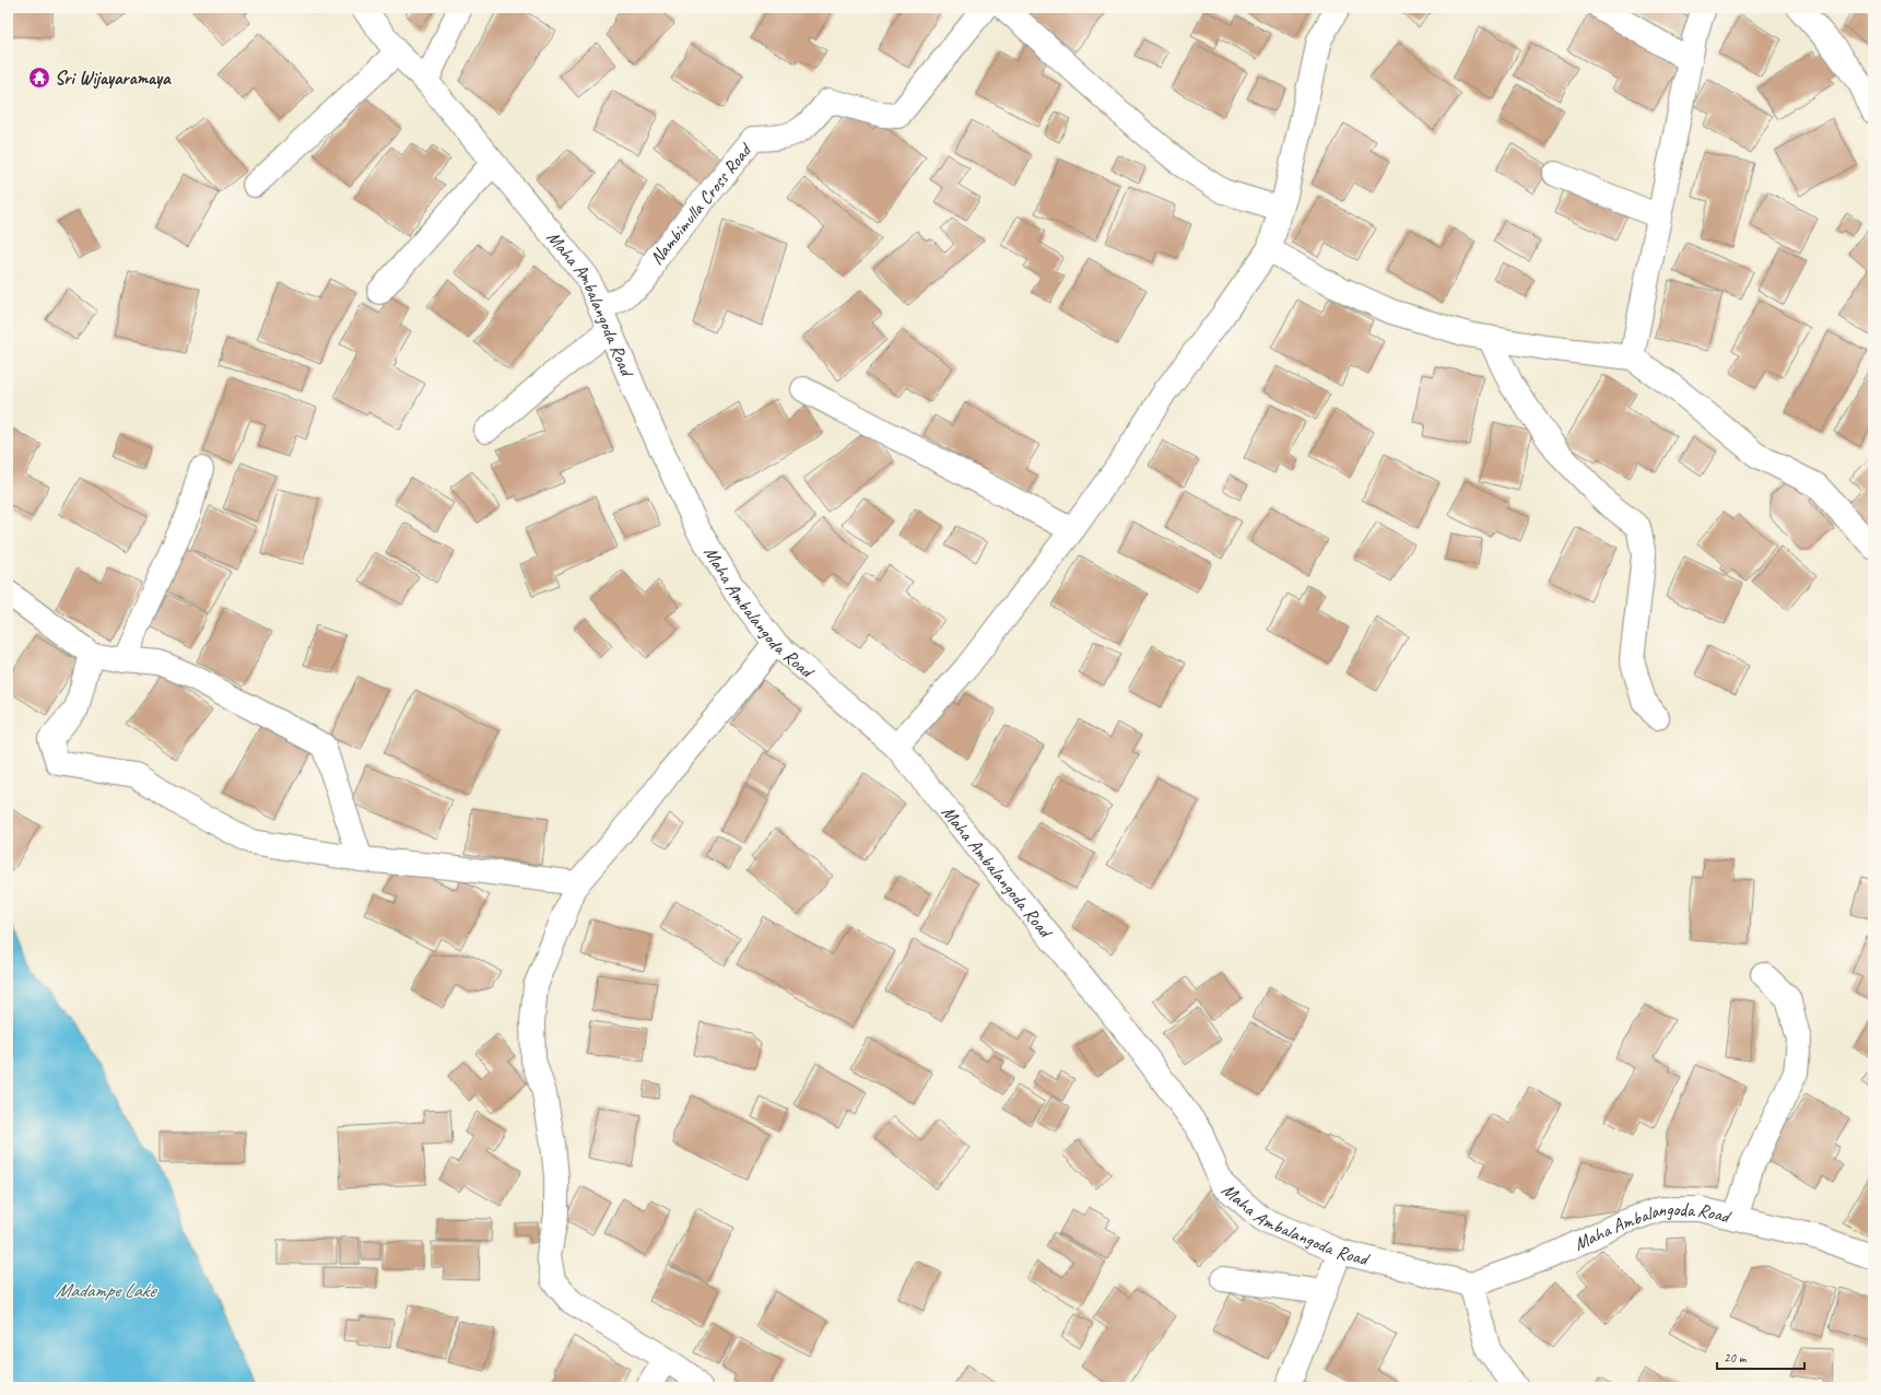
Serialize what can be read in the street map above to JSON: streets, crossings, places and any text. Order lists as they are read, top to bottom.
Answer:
{
  "streets": {
    "street": ["Nambimulla Cross Road", "Maha Ambalangoda Road"]
  },
  "crossings": [
    ["Nambimulla Cross Road", "Maha Ambalangoda Road"]
  ],
  "water": ["Madampe Lake"],
  "places": {
    "temple": ["Sri Wijayaramaya"]
  },
  "scale_bar": "20 m"
}
